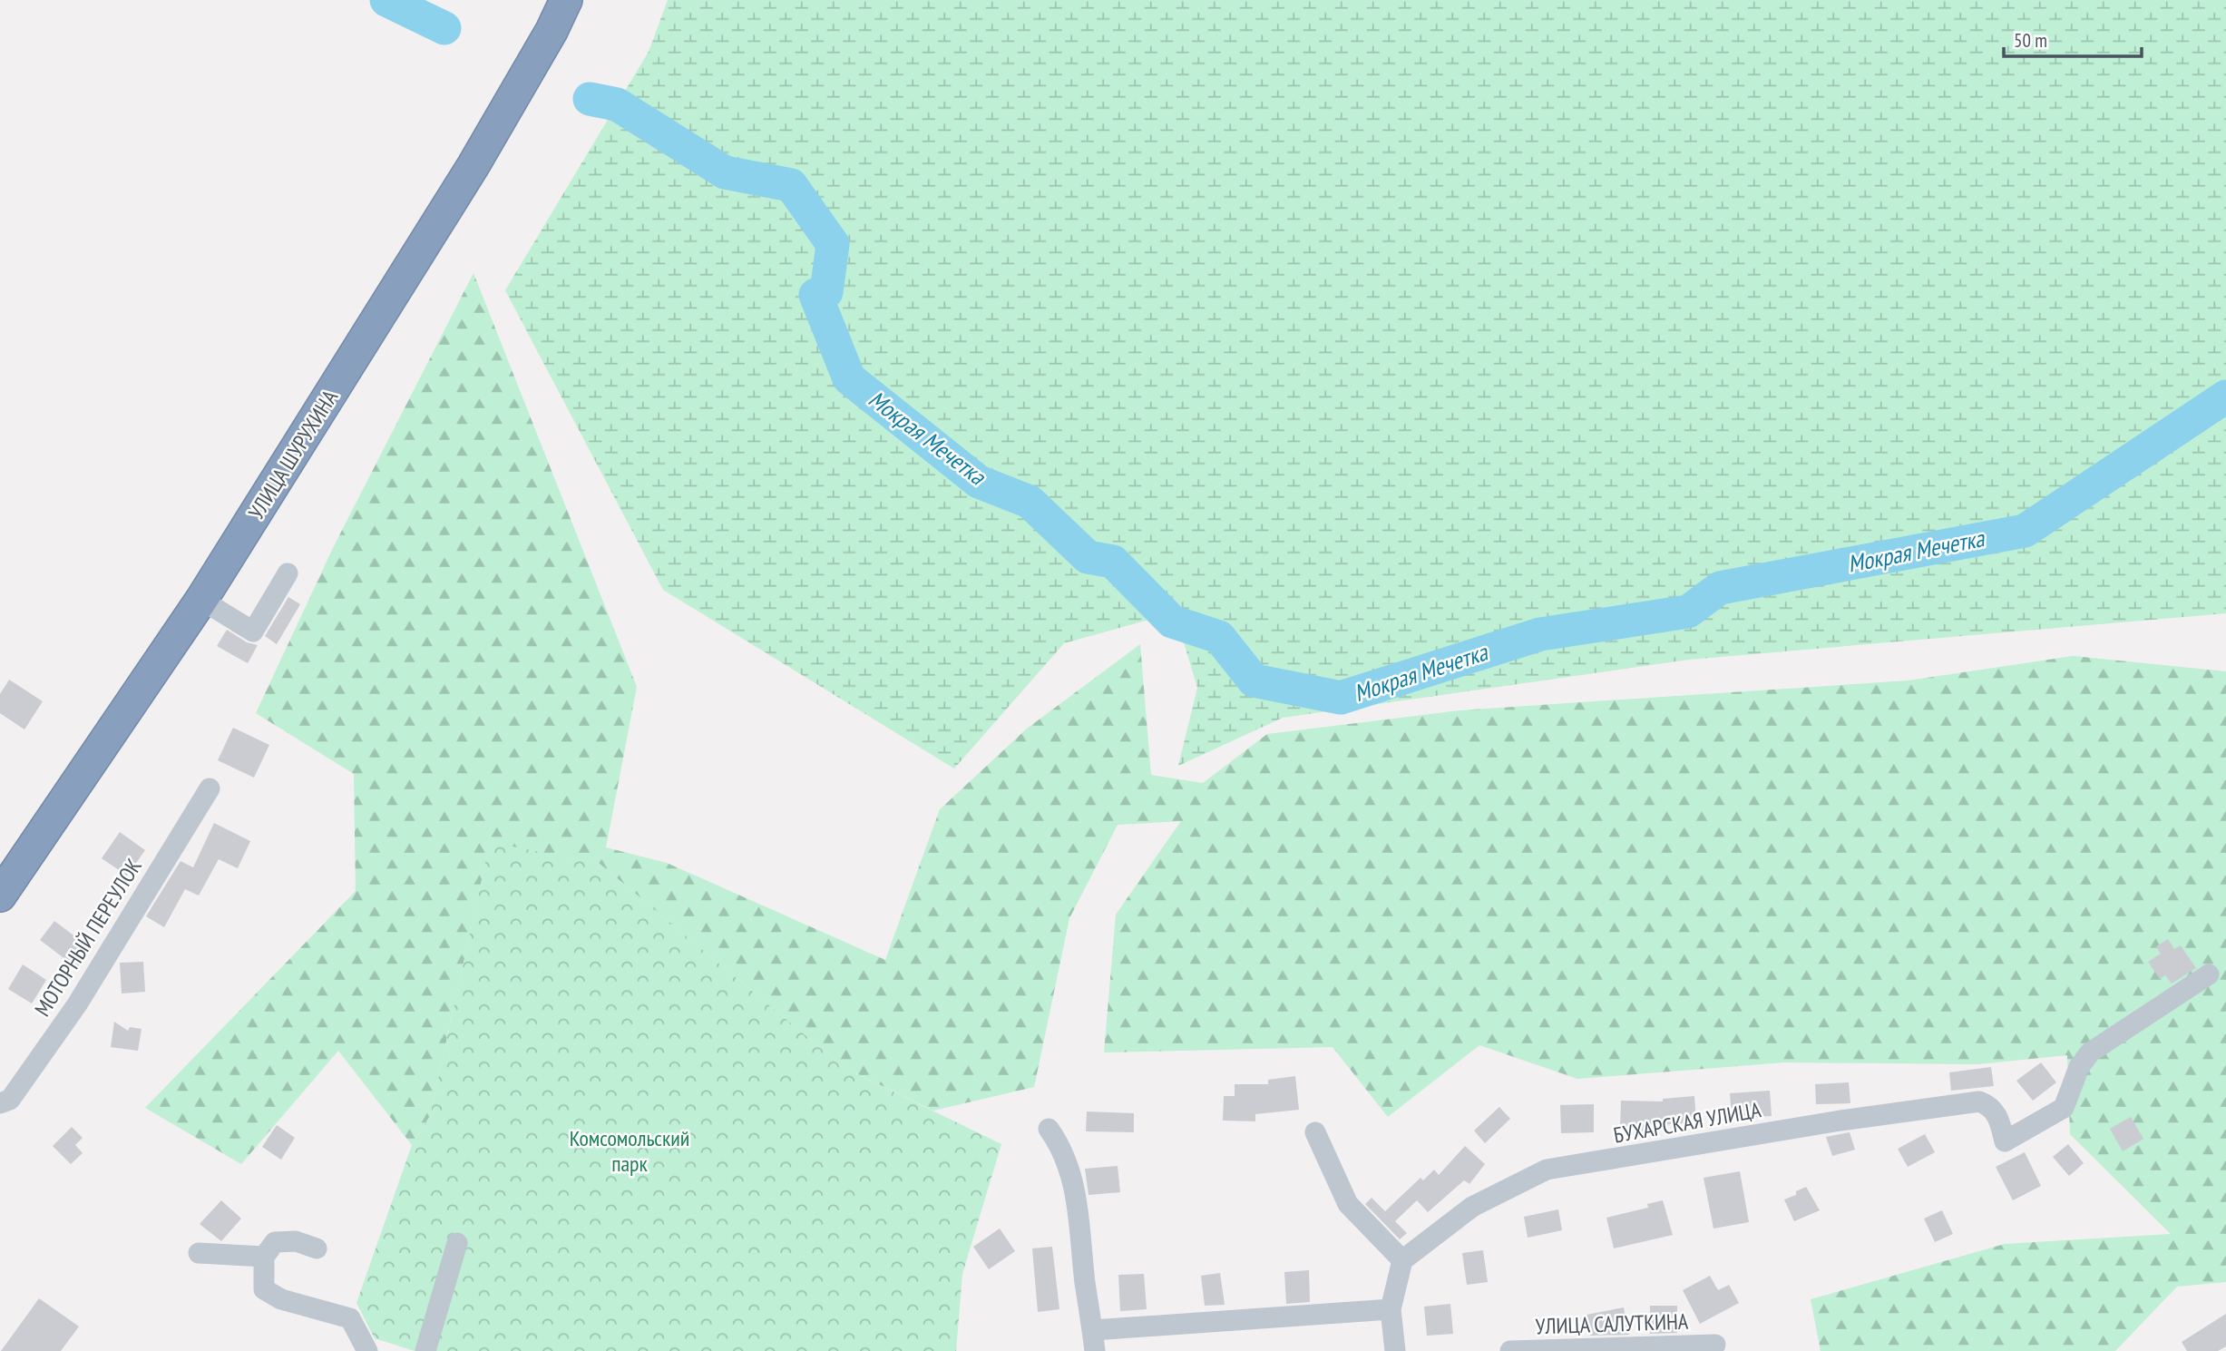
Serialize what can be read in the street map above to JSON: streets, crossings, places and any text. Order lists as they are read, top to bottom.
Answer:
{
  "streets": {
    "highway": ["УЛИЦА ШУРУХИНА"],
    "street": ["МОТОРНЫЙ ПЕРЕУЛОК", "БУХАРСКАЯ УЛИЦА", "УЛИЦА САЛУТКИНА"]
  },
  "water": ["Мокрая Мечетка"],
  "parks": ["Комсомольский парк"],
  "scale_bar": "50 m"
}
